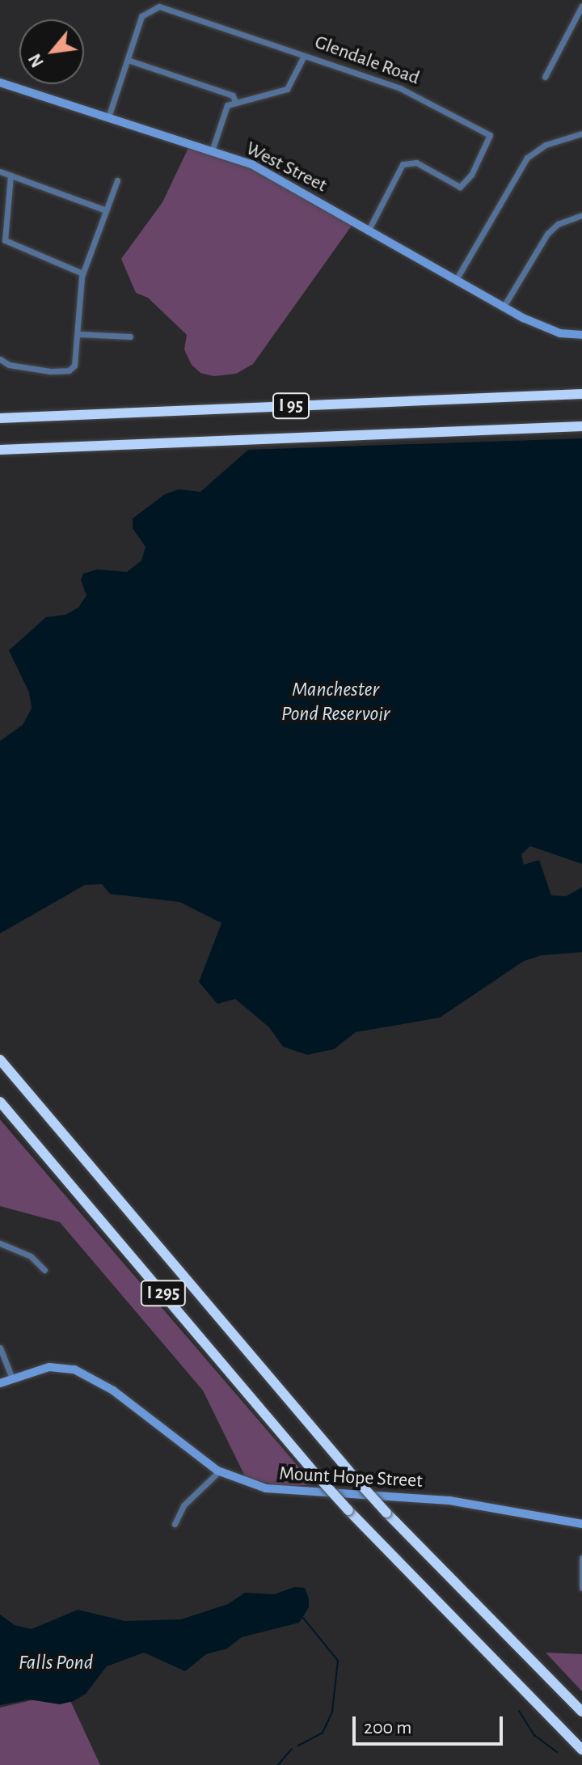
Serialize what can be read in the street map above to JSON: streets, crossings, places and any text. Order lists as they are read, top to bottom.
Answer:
{
  "streets": {
    "highway": ["I 95", "I 295"],
    "main road": ["West Street", "Mount Hope Street"],
    "street": ["Glendale Road"]
  },
  "crossings": [
    ["Glendale Road", "West Street"]
  ],
  "water": ["Manchester Pond Reservoir", "Falls Pond"],
  "scale_bar": "200 m",
  "north": "bottom left"
}
